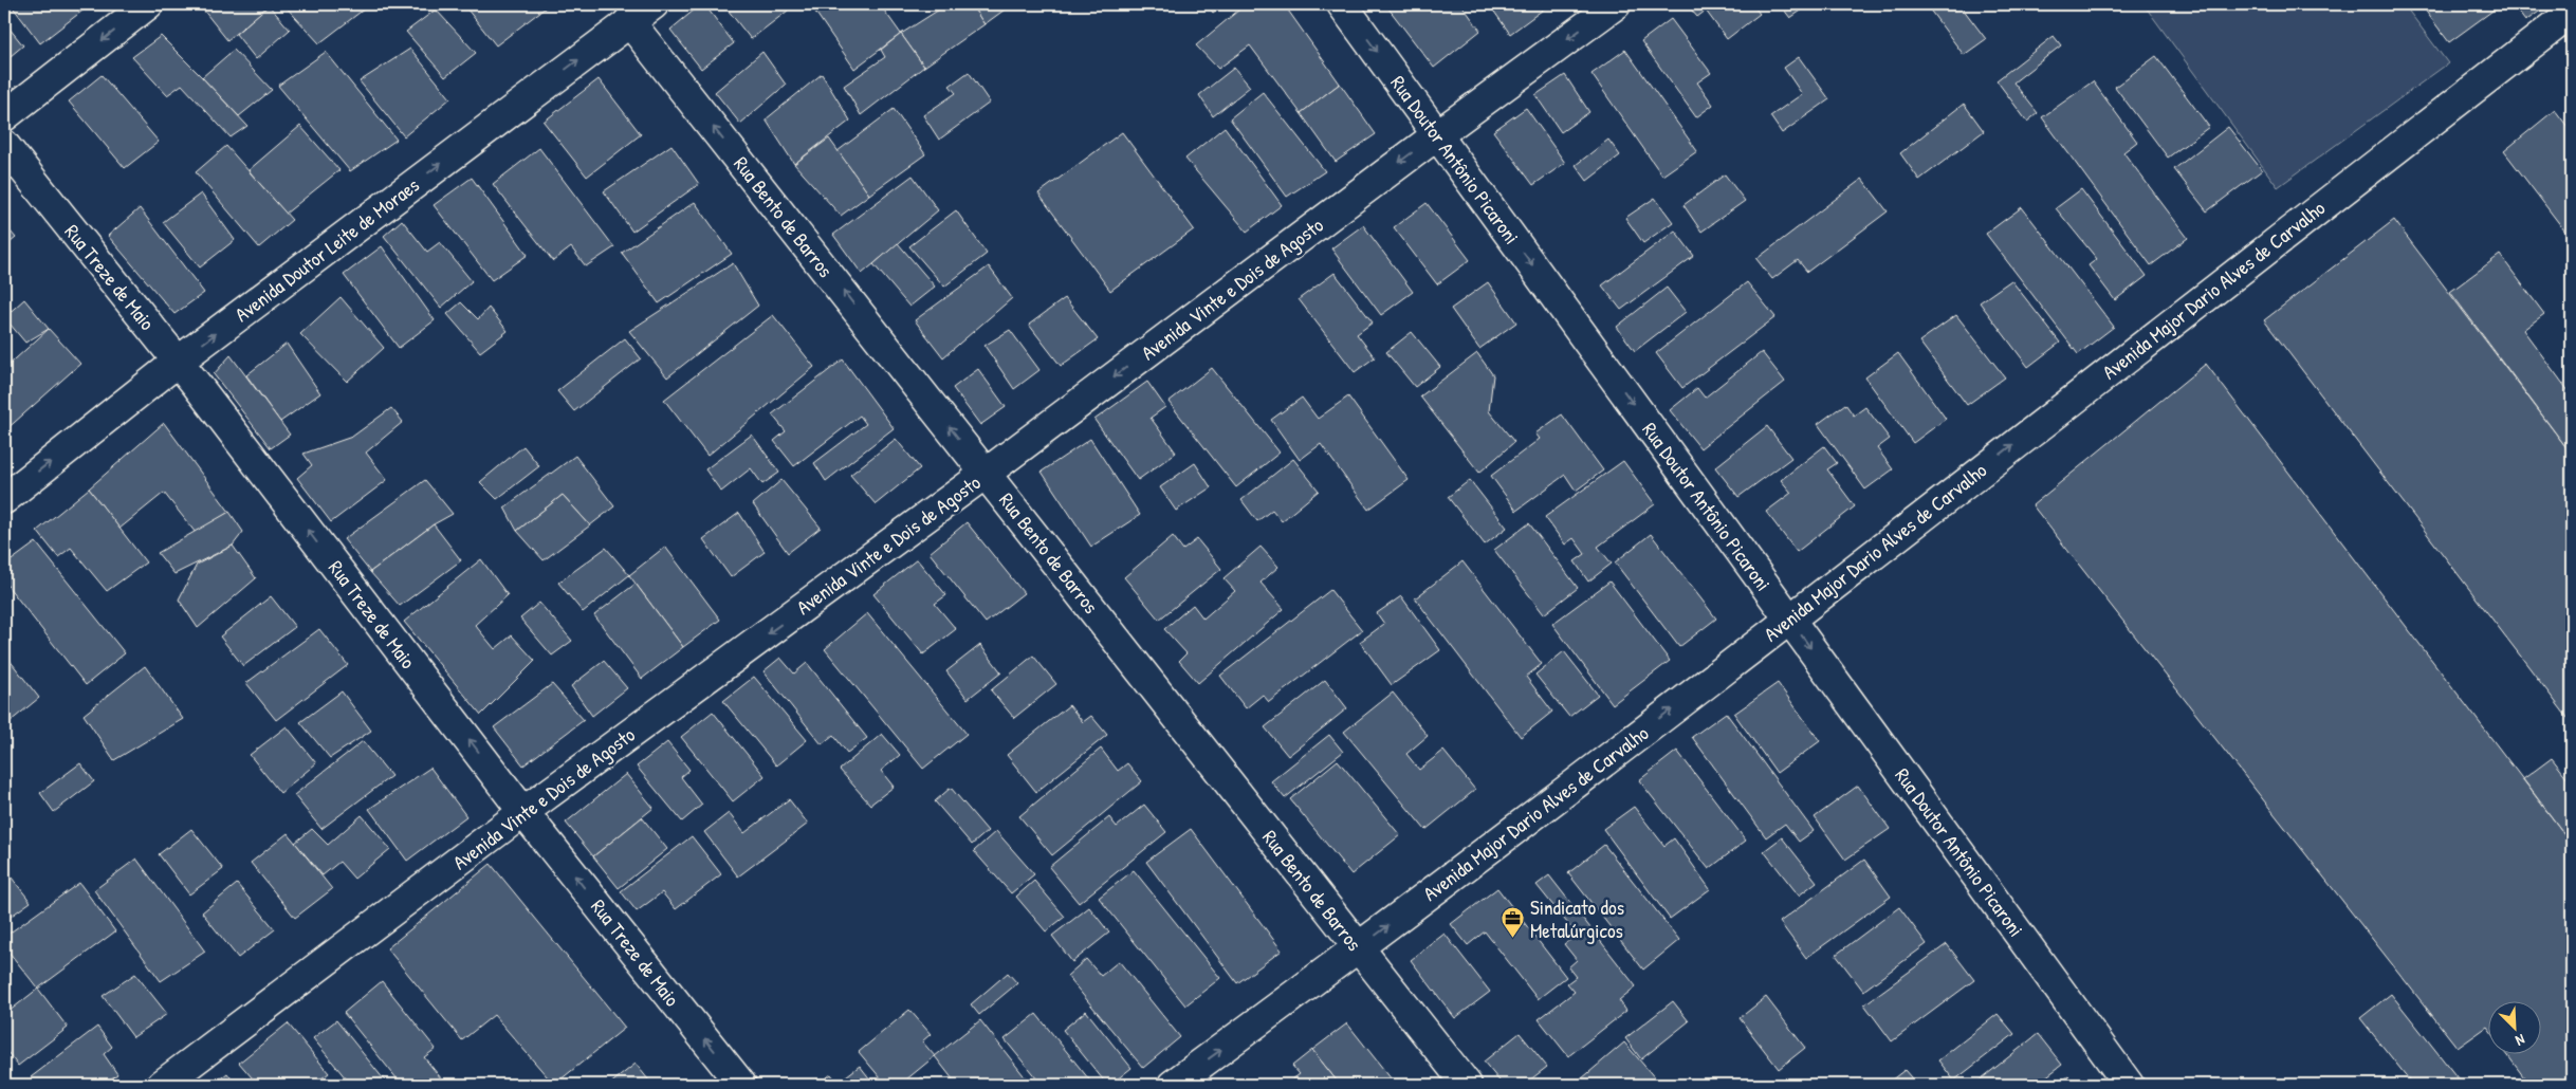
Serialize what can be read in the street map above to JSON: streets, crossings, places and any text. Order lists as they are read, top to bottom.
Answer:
{
  "streets": {
    "street": [
      "Rua Doutor Antônio Picaroni",
      "Rua Bento de Barros",
      "Avenida Doutor Leite de Moraes",
      "Rua Treze de Maio",
      "Avenida Vinte e Dois de Agosto",
      "Avenida Major Dario Alves de Carvalho"
    ]
  },
  "crossings": [
    ["Rua Doutor Antônio Picaroni", "Avenida Vinte e Dois de Agosto"],
    ["Rua Doutor Antônio Picaroni", "Avenida Major Dario Alves de Carvalho"],
    ["Rua Bento de Barros", "Avenida Doutor Leite de Moraes"],
    ["Rua Bento de Barros", "Avenida Vinte e Dois de Agosto"],
    ["Rua Bento de Barros", "Avenida Major Dario Alves de Carvalho"],
    ["Avenida Doutor Leite de Moraes", "Rua Treze de Maio"],
    ["Rua Treze de Maio", "Avenida Vinte e Dois de Agosto"]
  ],
  "one_way": [
    "Rua Doutor Antônio Picaroni",
    "Rua Bento de Barros",
    "Avenida Doutor Leite de Moraes",
    "Rua Treze de Maio",
    "Avenida Vinte e Dois de Agosto",
    "Avenida Major Dario Alves de Carvalho"
  ],
  "places": {
    "office": ["Sindicato dos Metalúrgicos"]
  },
  "north": "bottom right"
}
